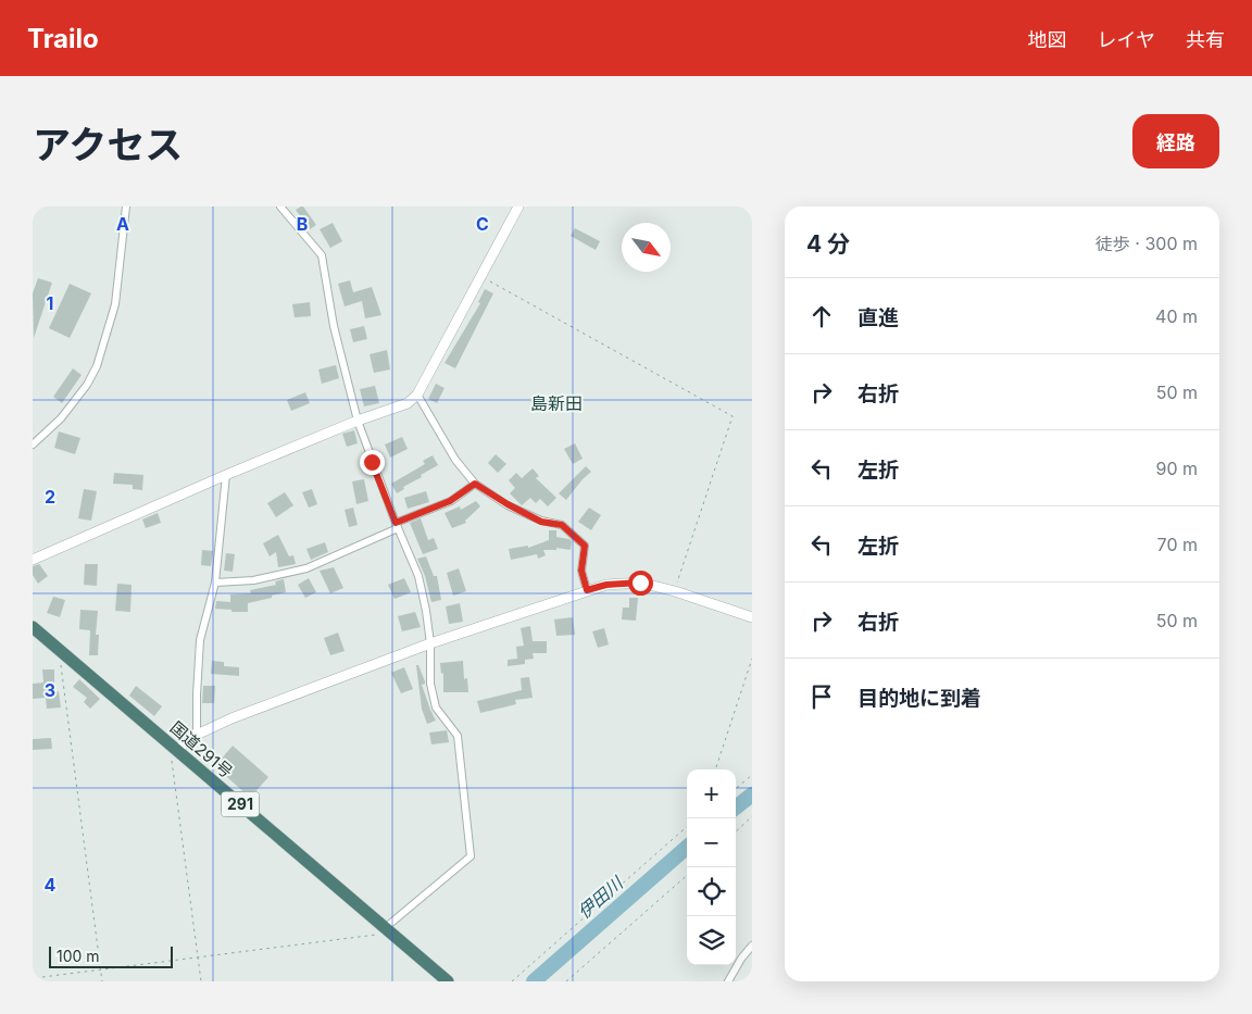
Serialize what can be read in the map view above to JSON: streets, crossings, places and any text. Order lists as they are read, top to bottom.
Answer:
{
  "streets": {
    "highway": ["国道291号", "291"]
  },
  "districts": ["島新田"],
  "water": ["伊田川"],
  "scale_bar": "100 m",
  "north": "bottom right",
  "page": {
    "header": "Trailo",
    "nav": ["地図", "レイヤ", "共有"],
    "title": "アクセス",
    "buttons": "経路",
    "heading": ["4 分", "徒歩 · 300 m"],
    "list": [
      ["直進", "40 m"],
      ["右折", "50 m"],
      ["左折", "90 m"],
      ["左折", "70 m"],
      ["右折", "50 m"],
      "目的地に到着"
    ],
    "map_buttons": ["+", "−"],
    "scale": "100 m"
  },
  "grid": {
    "columns": ["A", "B", "C"],
    "rows": [
      "1",
      "2",
      "3",
      "4"
    ]
  }
}
